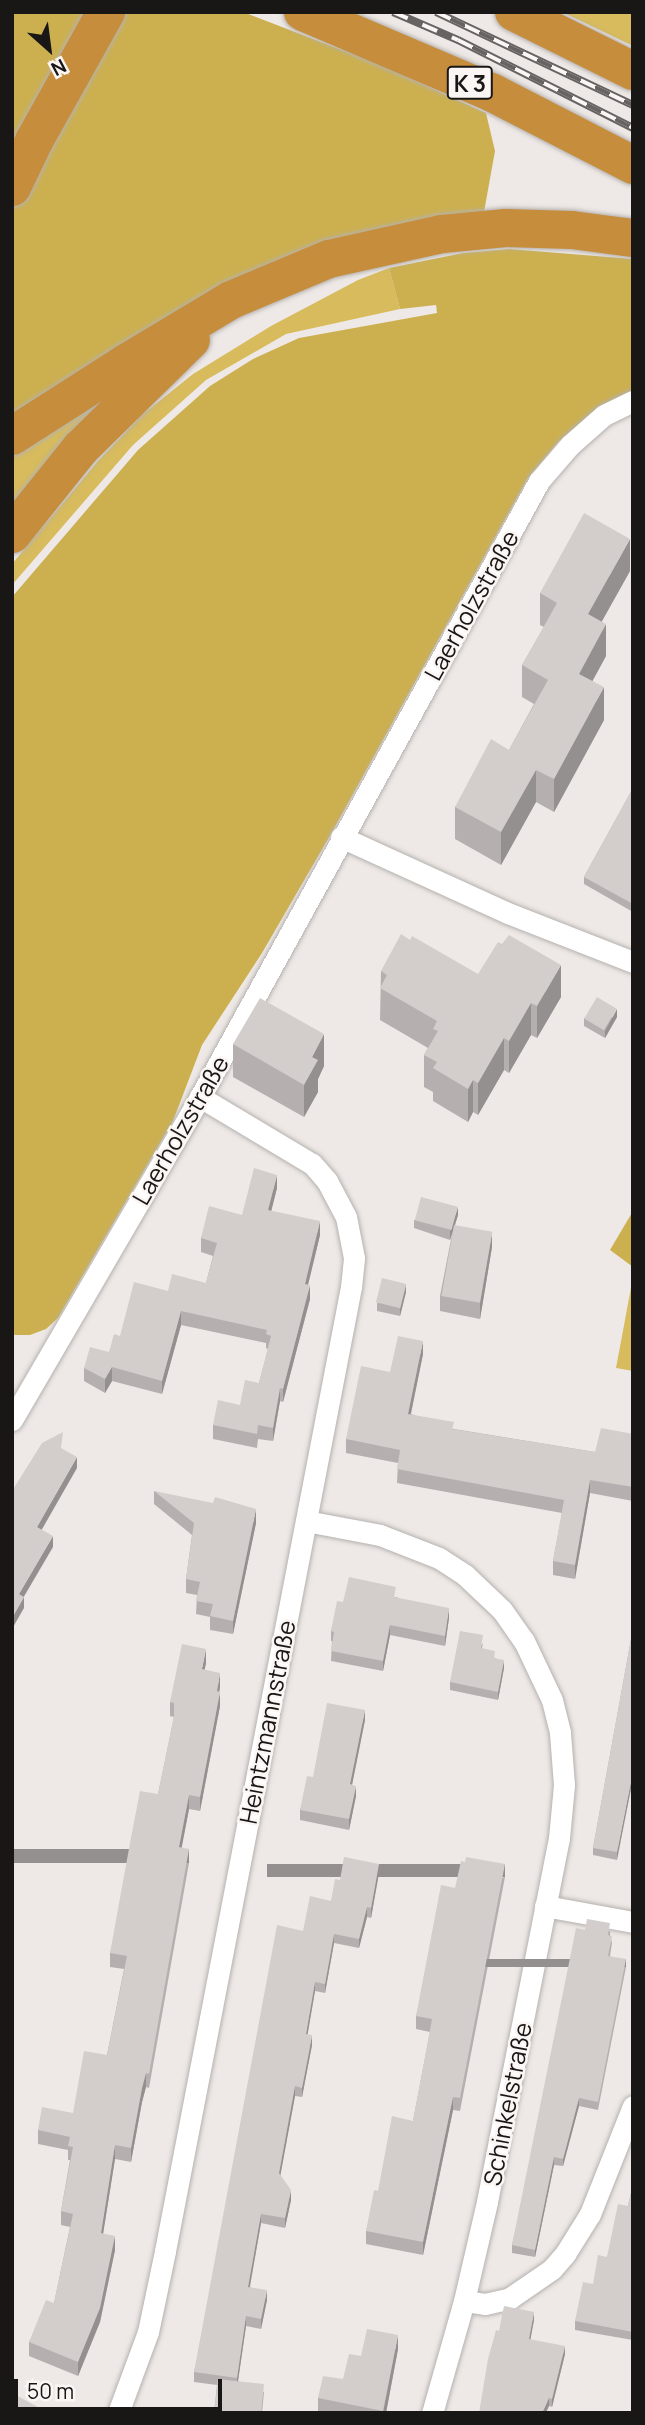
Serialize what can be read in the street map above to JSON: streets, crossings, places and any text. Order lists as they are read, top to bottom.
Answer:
{
  "streets": {
    "highway": ["K 3"],
    "street": ["Laerholzstraße", "Heintzmannstraße", "Schinkelstraße"]
  },
  "crossings": [
    ["Laerholzstraße", "Heintzmannstraße"],
    ["Heintzmannstraße", "Schinkelstraße"]
  ],
  "scale_bar": "50 m",
  "north": "bottom right"
}
